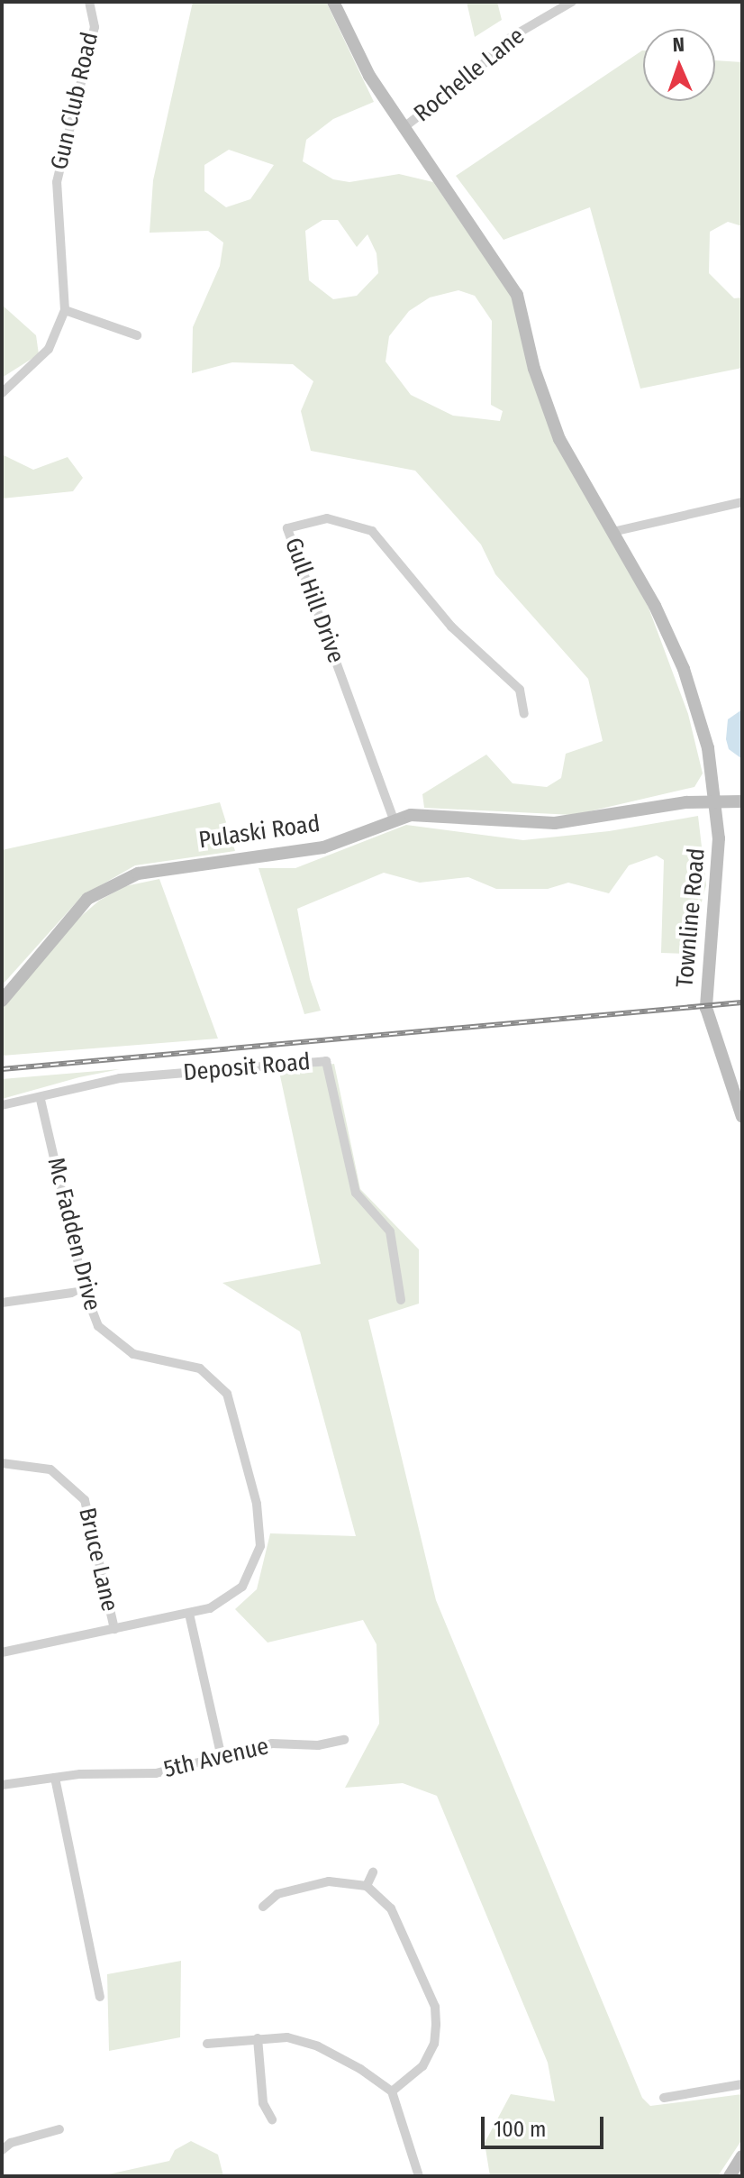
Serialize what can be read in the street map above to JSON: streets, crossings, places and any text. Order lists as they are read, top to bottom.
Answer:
{
  "streets": {
    "main road": ["Pulaski Road", "Townline Road"],
    "street": [
      "Rochelle Lane",
      "Gun Club Road",
      "Gull Hill Drive",
      "Deposit Road",
      "Mc Fadden Drive",
      "Bruce Lane",
      "5th Avenue"
    ]
  },
  "crossings": [
    ["Rochelle Lane", "Townline Road"],
    ["Gull Hill Drive", "Pulaski Road"],
    ["Pulaski Road", "Townline Road"],
    ["Deposit Road", "Mc Fadden Drive"],
    ["Mc Fadden Drive", "Bruce Lane"]
  ],
  "scale_bar": "100 m",
  "north": "top"
}
